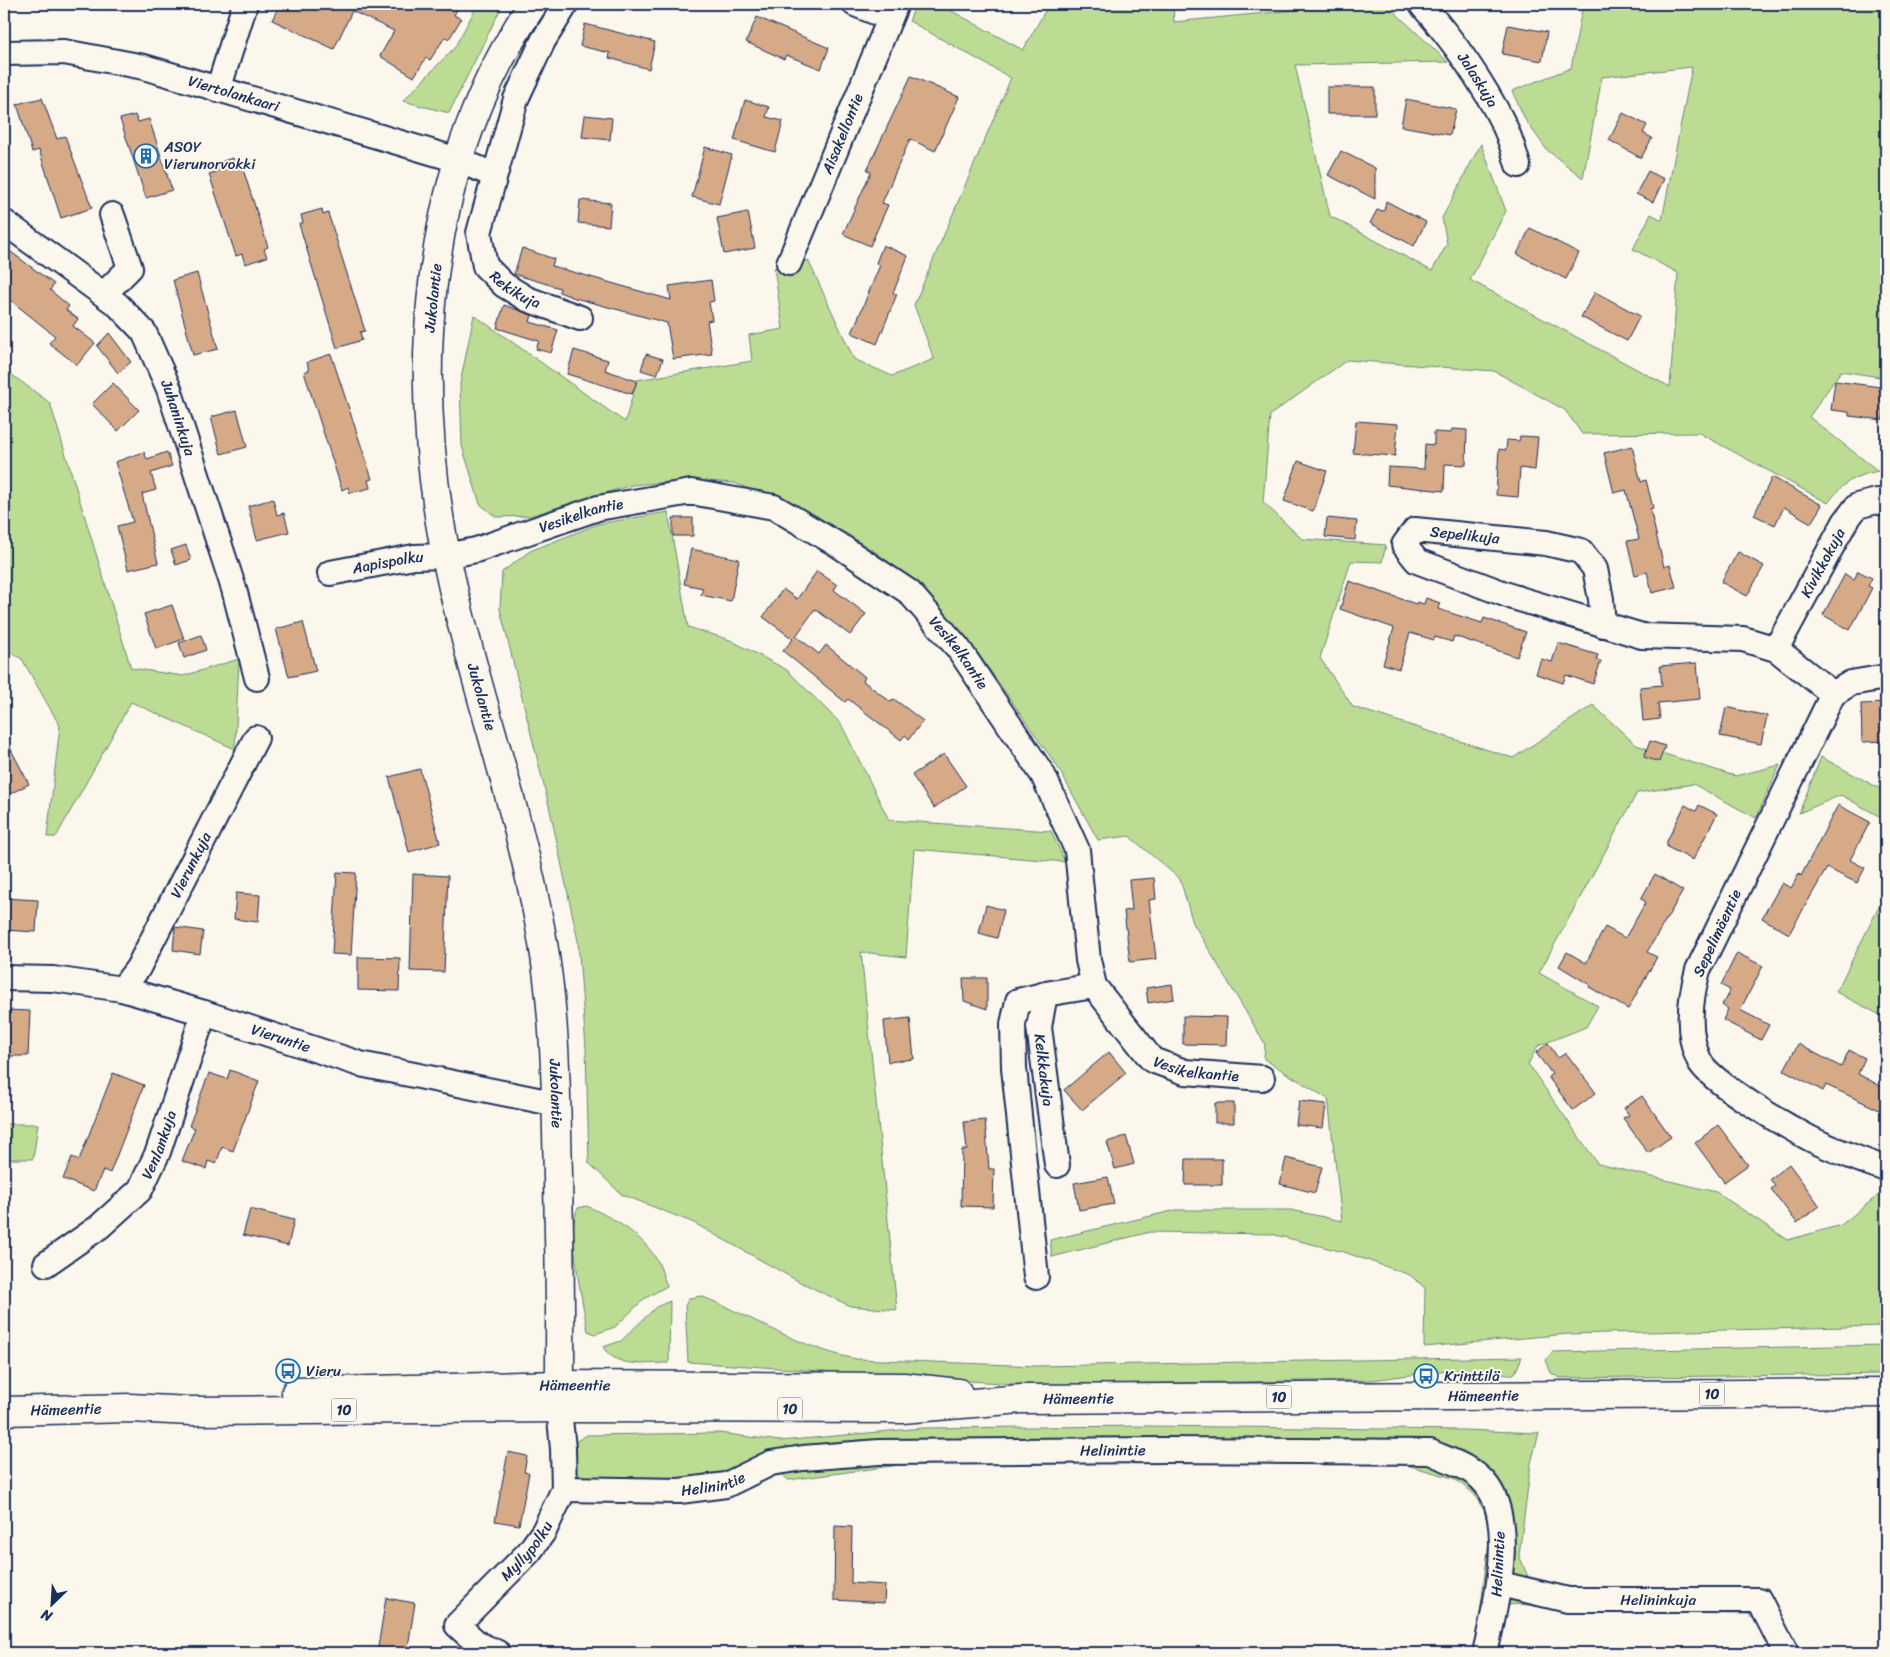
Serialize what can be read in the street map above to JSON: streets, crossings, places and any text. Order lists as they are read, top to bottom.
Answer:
{
  "streets": {
    "main road": ["Jukolantie", "Hämeentie", "10"],
    "street": [
      "Jalaskuja",
      "Viertolankaari",
      "Aisakellontie",
      "Rekikuja",
      "Juhaninkuja",
      "Vesikelkantie",
      "Sepelikuja",
      "Aapispolku",
      "Kivikkokuja",
      "Vierunkuja",
      "Sepelimäentie",
      "Vieruntie",
      "Kelkkakuja",
      "Venlankuja",
      "Helinintie",
      "Myllypolku",
      "Helininkuja"
    ]
  },
  "crossings": [
    ["Viertolankaari", "Jukolantie"],
    ["Jukolantie", "Vesikelkantie"],
    ["Jukolantie", "Aapispolku"],
    ["Jukolantie", "Vieruntie"],
    ["Jukolantie", "Hämeentie"],
    ["Jukolantie", "Myllypolku"],
    ["Vesikelkantie", "Aapispolku"],
    ["Sepelikuja", "Kivikkokuja"],
    ["Sepelikuja", "Sepelimäentie"],
    ["Vierunkuja", "Vieruntie"],
    ["Vieruntie", "Venlankuja"],
    ["Hämeentie", "Myllypolku"],
    ["Helinintie", "Myllypolku"],
    ["Helinintie", "Helininkuja"]
  ],
  "places": {
    "building": ["ASOY Vierunorvokki"],
    "bus stop": ["Vieru", "Krinttilä"]
  },
  "north": "bottom left"
}
